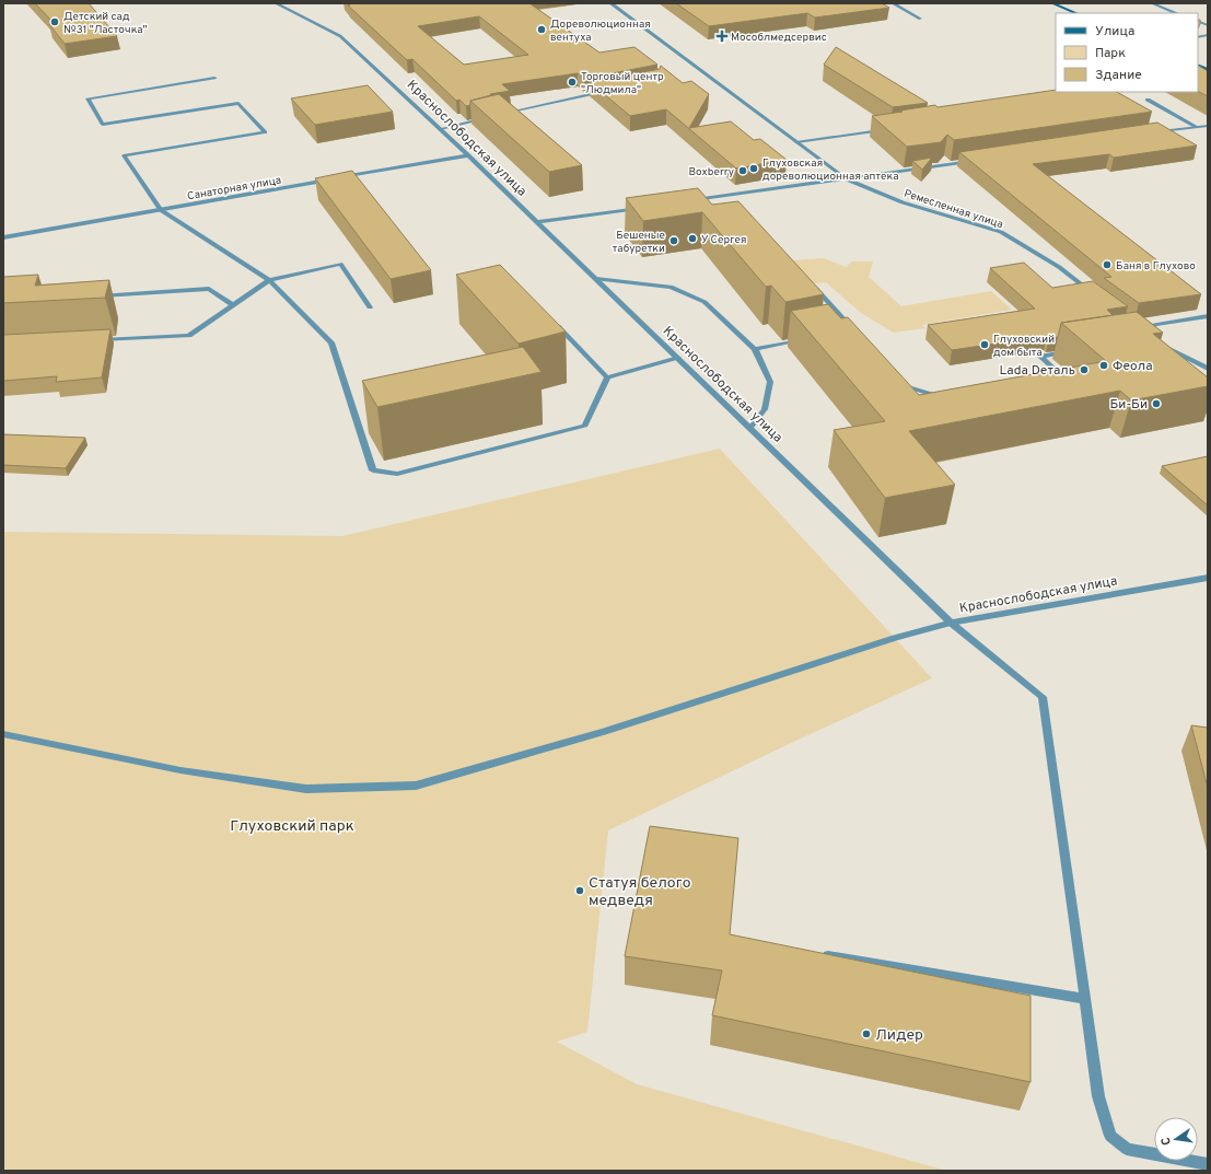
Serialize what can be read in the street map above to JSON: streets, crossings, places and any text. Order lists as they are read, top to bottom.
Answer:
{
  "streets": {
    "street": ["Краснослободская улица", "Санаторная улица", "Ремесленная улица"]
  },
  "parks": ["Глуховский парк"],
  "places": {
    "other": [
      "Детский сад №31 \"Ласточка\"",
      "Дореволюционная вентуха",
      "Торговый центр \"Людмила\"",
      "Глуховская дореволюционная аптека",
      "Boxberry",
      "У Сергея",
      "Бешеные табуретки",
      "Баня в Глухово",
      "Глуховский дом быта",
      "Феола",
      "Lada Dеталь",
      "Би-Би",
      "Статуя белого медведя",
      "Лидер"
    ],
    "health": ["Мособлмедсервис"]
  },
  "legend": ["Улица", "Парк", "Здание"],
  "north": "left"
}
